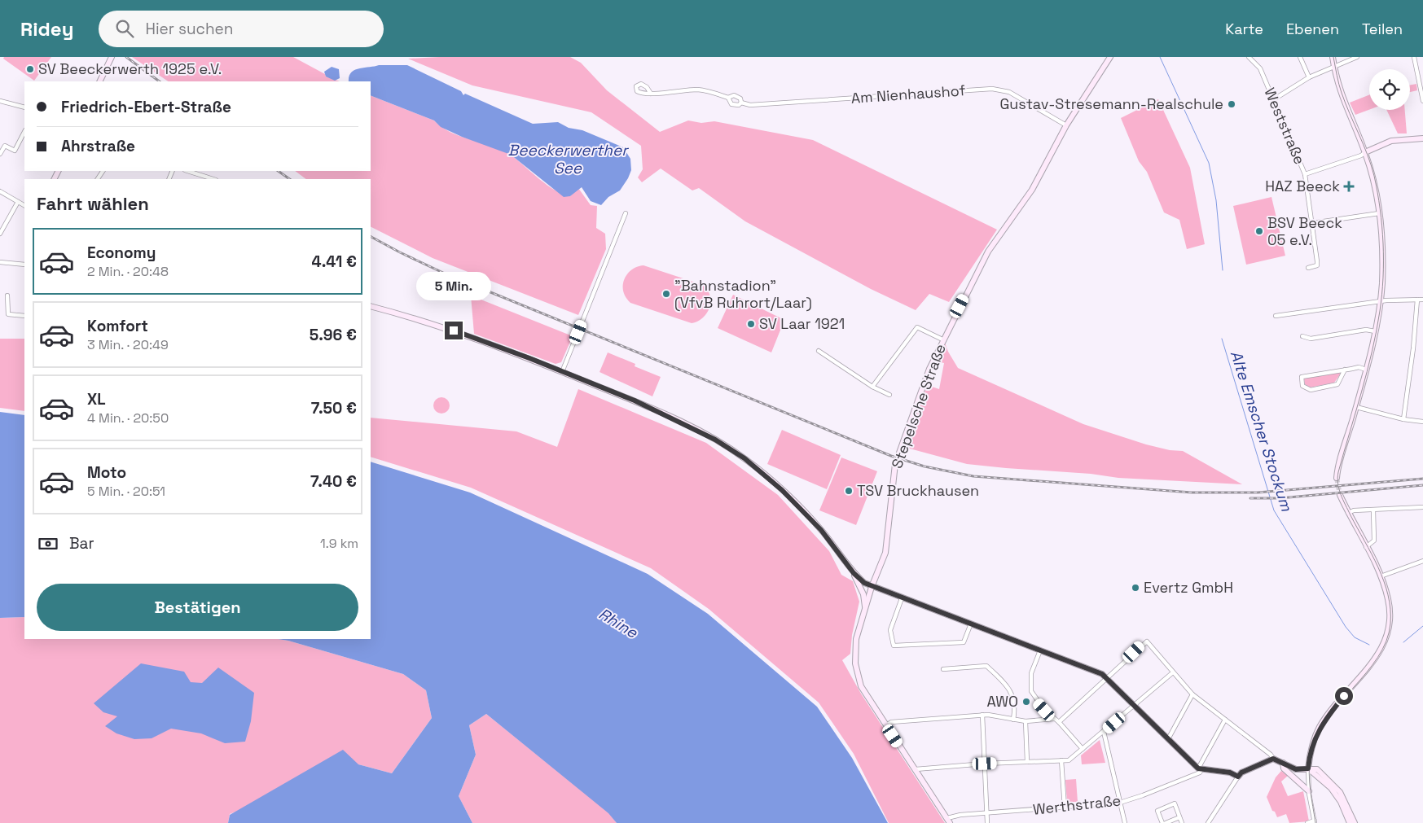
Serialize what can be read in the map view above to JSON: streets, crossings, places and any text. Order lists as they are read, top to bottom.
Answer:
{
  "streets": {
    "street": [
      "Am Nienhaushof",
      "Weststraße",
      "Stepelsche Straße",
      "Werthstraße"
    ]
  },
  "crossings": [
    ["Am Nienhaushof", "Stepelsche Straße"],
    ["Stepelsche Straße", "Werthstraße"]
  ],
  "water": ["Beeckerwerther See", "Alte Emscher Stockum", "Rhine"],
  "places": {
    "other": [
      "SV Beeckerwerth 1925 e.V.",
      "Gustav-Stresemann-Realschule",
      "BSV Beeck 05 e.V.",
      "\"Bahnstadion\" (VfvB Ruhrort/Laar)",
      "SV Laar 1921",
      "TSV Bruckhausen",
      "Evertz GmbH",
      "AWO"
    ],
    "health": ["HAZ Beeck"]
  },
  "page": {
    "header": "Ridey",
    "search": "Hier suchen",
    "nav": ["Karte", "Ebenen", "Teilen"],
    "banner": ["Friedrich-Ebert-Straße", "Ahrstraße"],
    "heading": "Fahrt wählen",
    "list": [
      {
        "name": "Economy",
        "note": "2 Min. · 20:48",
        "value": "4.41 €"
      },
      {
        "name": "Komfort",
        "note": "3 Min. · 20:49",
        "value": "5.96 €"
      },
      {
        "name": "XL",
        "note": "4 Min. · 20:50",
        "value": "7.50 €"
      },
      {
        "name": "Moto",
        "note": "5 Min. · 20:51",
        "value": "7.40 €"
      }
    ],
    "bubble": "5 Min.",
    "pay": ["Bar", "1.9 km"],
    "buttons": "Bestätigen"
  }
}
